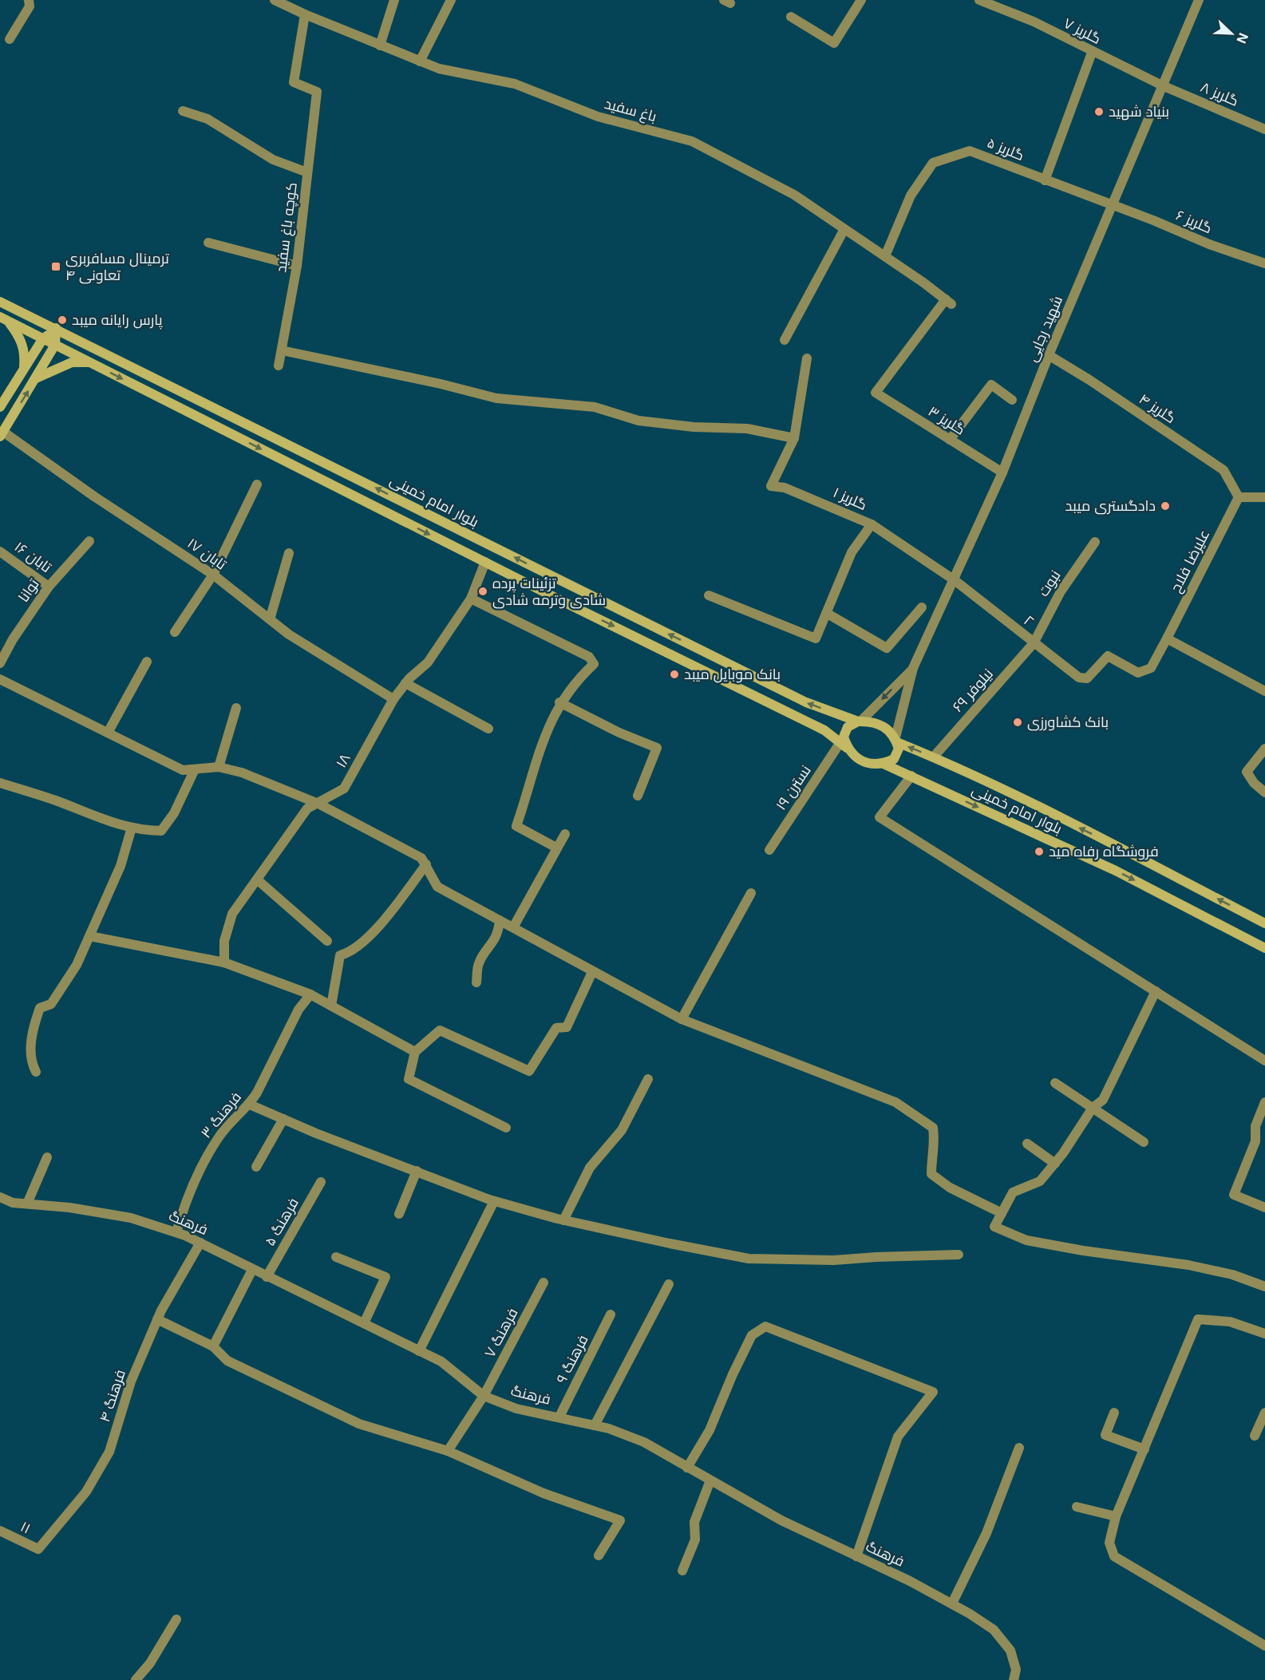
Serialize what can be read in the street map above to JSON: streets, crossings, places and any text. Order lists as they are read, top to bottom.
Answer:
{
  "streets": {
    "main road": ["بلوار امام خمینی"],
    "street": [
      "گلریز ۷",
      "گلریز ۸",
      "باغ سفید",
      "گلریز ۵",
      "گلریز ۶",
      "کوچه باغ سفید",
      "شهید رجایی",
      "گلریز ۴",
      "گلریز ۳",
      "گلریز ۱",
      "تابان ۱۷",
      "تابان ۱۶",
      "علیرضا فلاح",
      "نبوت",
      "توانا",
      "۲",
      "نیلوفر ۶۹",
      "۱۸",
      "نسترن ۱۹",
      "فرهنگ ۳",
      "فرهنگ ۵",
      "فرهنگ",
      "فرهنگ ۷",
      "فرهنگ ۹",
      "فرهنگ ۴",
      "۱۱"
    ]
  },
  "crossings": [
    ["گلریز ۷", "گلریز ۸"],
    ["گلریز ۷", "شهید رجایی"],
    ["گلریز ۸", "شهید رجایی"],
    ["باغ سفید", "گلریز ۵"],
    ["باغ سفید", "کوچه باغ سفید"],
    ["باغ سفید", "گلریز ۳"],
    ["گلریز ۵", "گلریز ۶"],
    ["گلریز ۵", "شهید رجایی"],
    ["گلریز ۶", "شهید رجایی"],
    ["شهید رجایی", "گلریز ۴"],
    ["شهید رجایی", "گلریز ۳"],
    ["شهید رجایی", "گلریز ۱"],
    ["شهید رجایی", "۲"],
    ["گلریز ۴", "علیرضا فلاح"],
    ["گلریز ۱", "۲"],
    ["بلوار امام خمینی", "نیلوفر ۶۹"],
    ["بلوار امام خمینی", "نسترن ۱۹"],
    ["تابان ۱۷", "۱۸"],
    ["تابان ۱۶", "توانا"],
    ["علیرضا فلاح", "۲"],
    ["نبوت", "۲"],
    ["نبوت", "نیلوفر ۶۹"],
    ["۲", "نیلوفر ۶۹"],
    ["فرهنگ ۳", "فرهنگ"],
    ["فرهنگ ۵", "فرهنگ"],
    ["فرهنگ", "فرهنگ ۷"],
    ["فرهنگ", "فرهنگ ۹"],
    ["فرهنگ", "فرهنگ ۴"],
    ["فرهنگ ۴", "۱۱"]
  ],
  "places": {
    "other": [
      "بنیاد شهید",
      "پارس رایانه میبد",
      "دادگستری میبد",
      "تزئینات پرده شادی وترمه شادی",
      "بانک موبایل میبد",
      "بانک کشاورزی",
      "فروشگاه رفاه مید"
    ],
    "transit": ["ترمینال مسافربری تعاونی ۴"]
  },
  "north": "bottom right"
}
